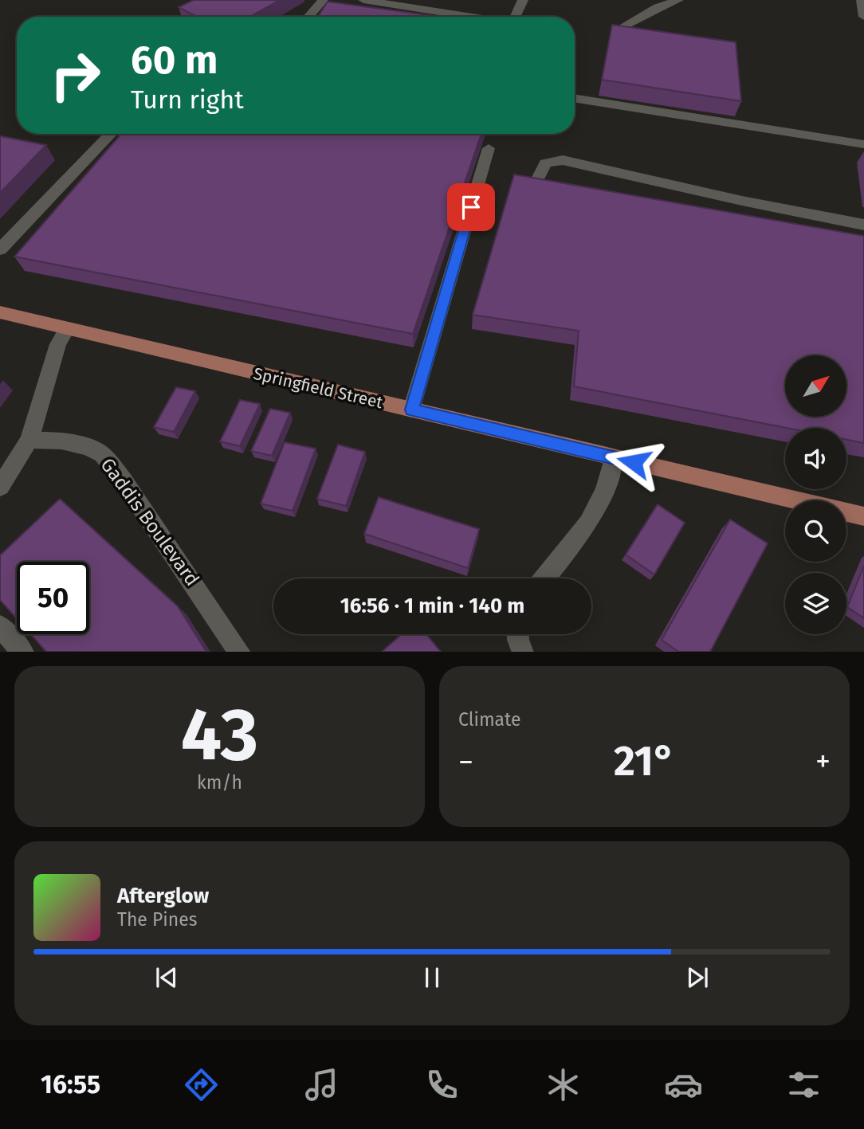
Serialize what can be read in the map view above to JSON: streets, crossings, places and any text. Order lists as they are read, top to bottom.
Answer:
{
  "streets": {
    "main road": ["Springfield Street"],
    "street": ["Gaddis Boulevard"]
  },
  "north": "top right",
  "page": {
    "turn": ["60 m", "Turn right"],
    "limit": "50",
    "trip": "16:56 · 1 min · 140 m",
    "tile": [
      ["43", "km/h"],
      "Climate"
    ],
    "heat": ["−", "21°", "+"],
    "song": ["Afterglow", "The Pines"],
    "tabs": "16:55"
  }
}
